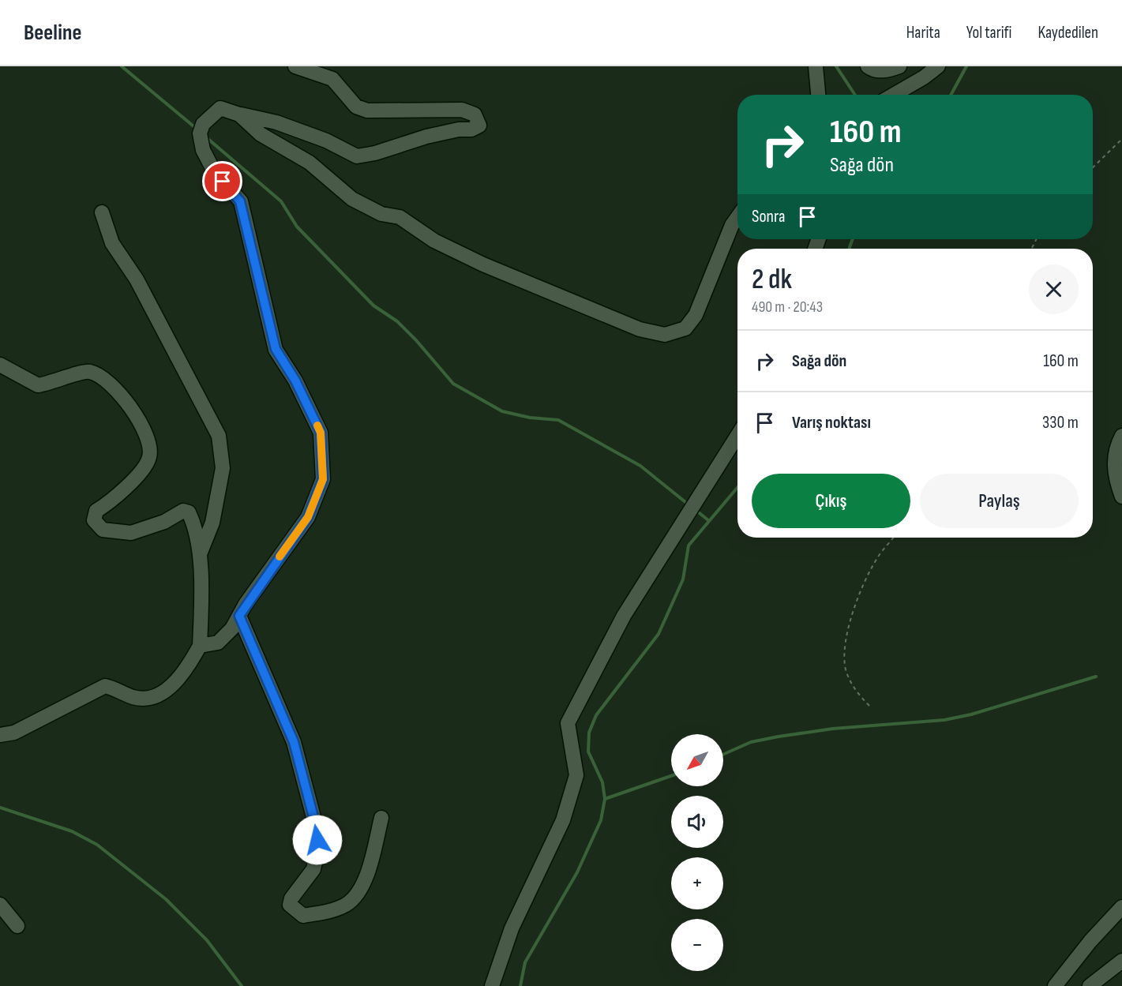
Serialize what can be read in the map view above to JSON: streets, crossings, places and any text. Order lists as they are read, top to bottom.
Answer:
{
  "north": "bottom left",
  "page": {
    "header": "Beeline",
    "nav": ["Harita", "Yol tarifi", "Kaydedilen"],
    "turn": ["160 m", "Sağa dön"],
    "then": "Sonra",
    "heading": ["2 dk", "490 m · 20:43"],
    "list": [
      {
        "name": "Sağa dön",
        "value": "160 m"
      },
      {
        "name": "Varış noktası",
        "value": "330 m"
      }
    ],
    "buttons": ["Çıkış", "Paylaş"],
    "map_buttons": ["+", "−"]
  }
}
